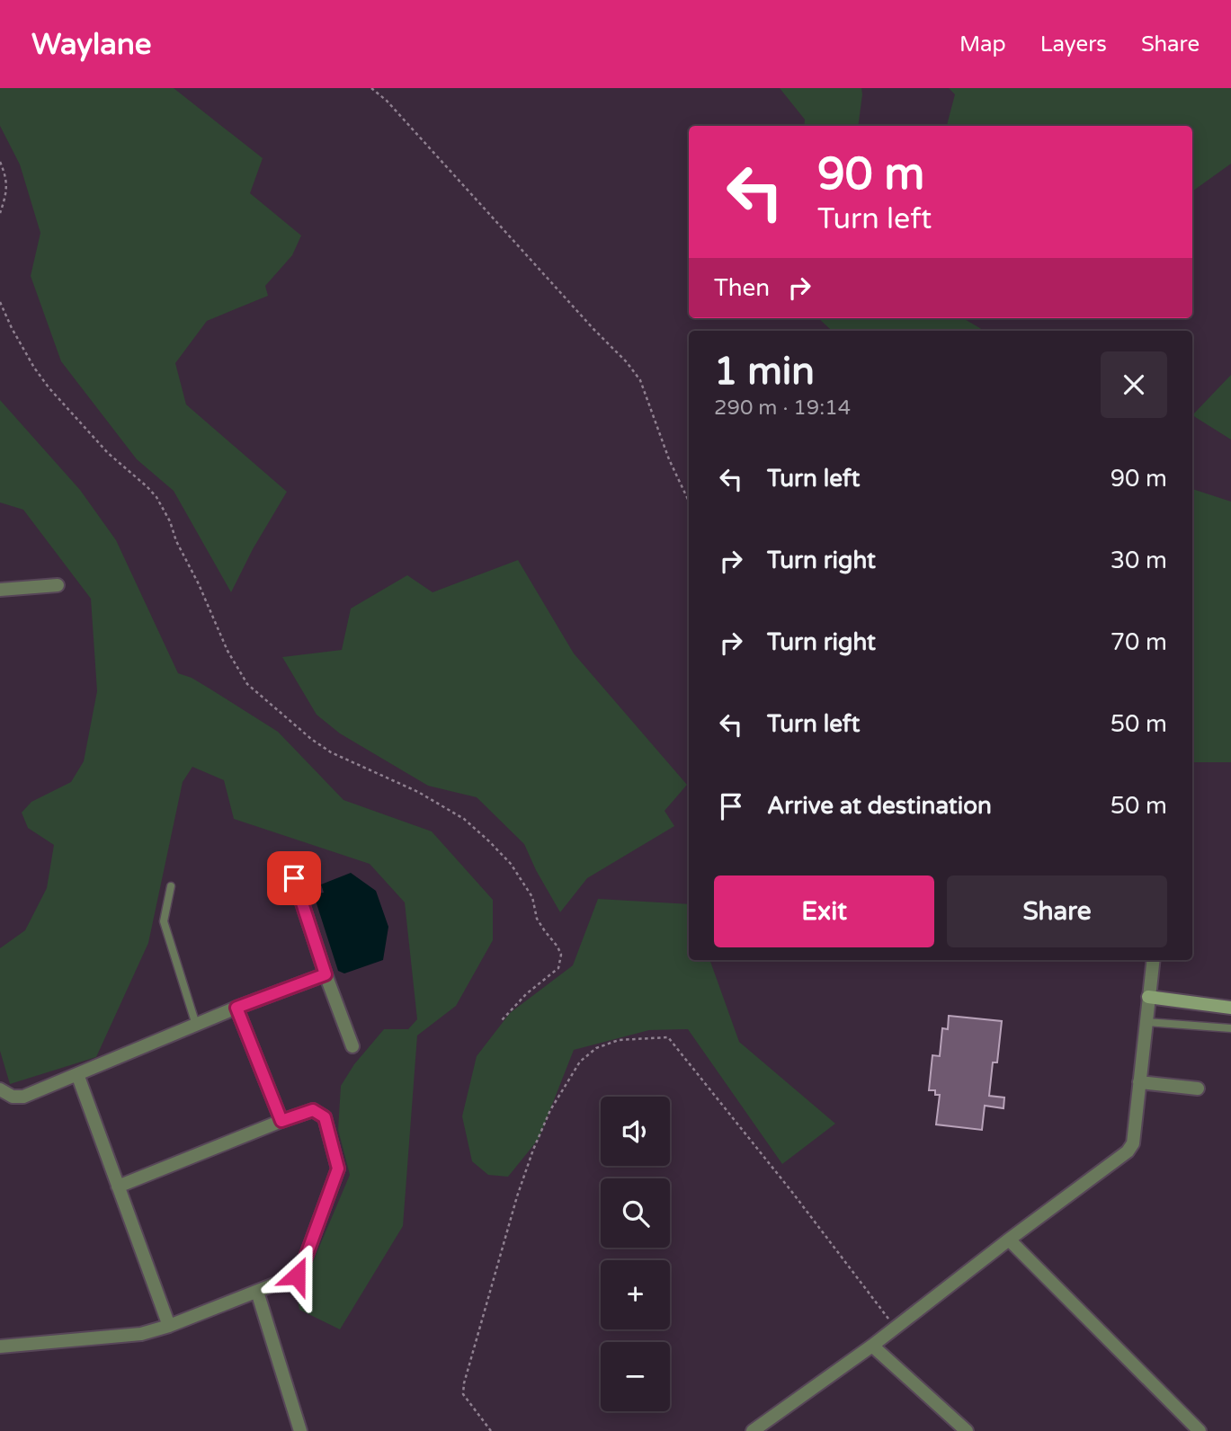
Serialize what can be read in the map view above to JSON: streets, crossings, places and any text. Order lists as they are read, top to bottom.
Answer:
{
  "page": {
    "header": "Waylane",
    "nav": ["Map", "Layers", "Share"],
    "turn": ["90 m", "Turn left"],
    "then": "Then",
    "heading": ["1 min", "290 m · 19:14"],
    "list": [
      {
        "name": "Turn left",
        "value": "90 m"
      },
      {
        "name": "Turn right",
        "value": "30 m"
      },
      {
        "name": "Turn right",
        "value": "70 m"
      },
      {
        "name": "Turn left",
        "value": "50 m"
      },
      {
        "name": "Arrive at destination",
        "value": "50 m"
      }
    ],
    "buttons": ["Exit", "Share"],
    "map_buttons": ["+", "−"]
  }
}
